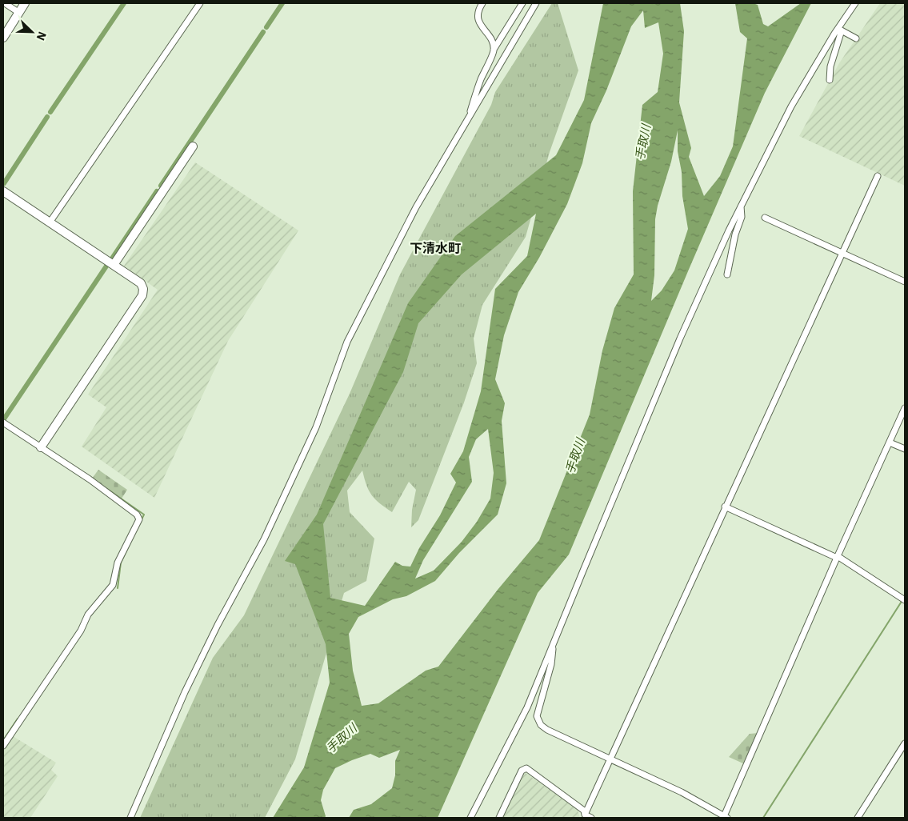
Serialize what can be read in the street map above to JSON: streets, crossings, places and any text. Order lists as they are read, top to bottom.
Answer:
{
  "districts": ["下清水町"],
  "water": ["手取川"],
  "north": "bottom right"
}
